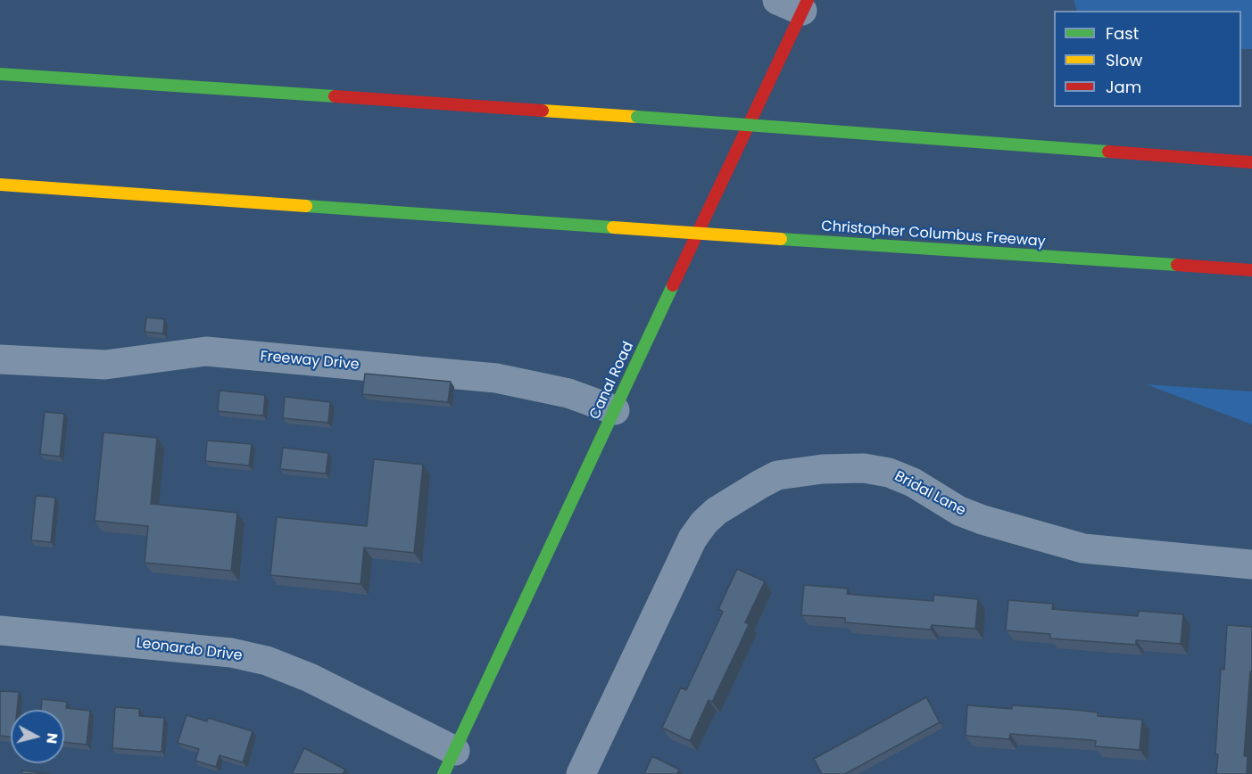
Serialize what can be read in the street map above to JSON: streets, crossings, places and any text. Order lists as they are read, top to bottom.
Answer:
{
  "streets": {
    "main road": ["Christopher Columbus Freeway", "Canal Road"],
    "street": ["Freeway Drive", "Bridal Lane", "Leonardo Drive"]
  },
  "crossings": [
    ["Freeway Drive", "Canal Road"],
    ["Canal Road", "Leonardo Drive"]
  ],
  "legend": ["Fast", "Slow", "Jam"],
  "north": "right"
}
